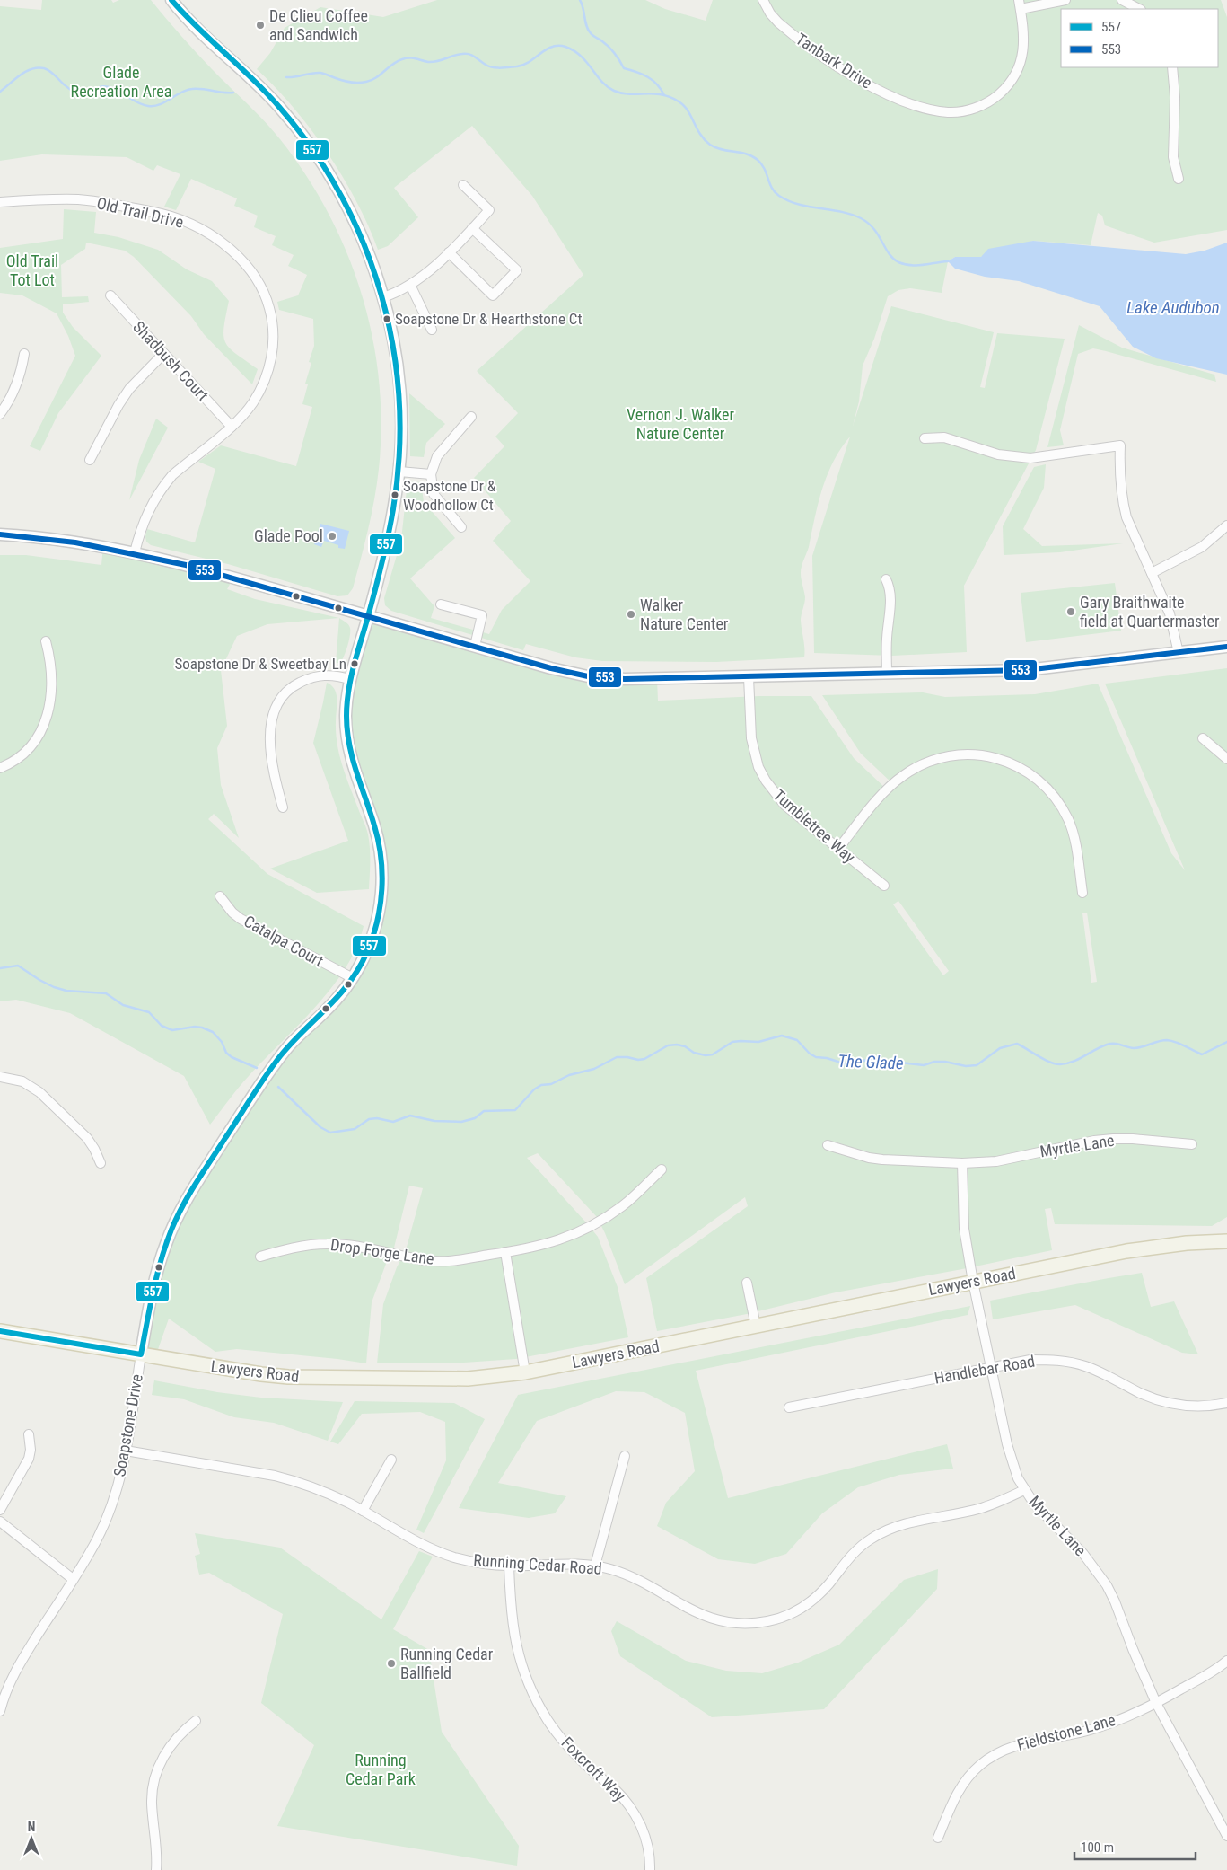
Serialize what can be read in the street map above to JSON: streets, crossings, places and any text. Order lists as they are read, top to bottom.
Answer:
{
  "streets": {
    "main road": ["Lawyers Road"],
    "street": [
      "Tanbark Drive",
      "Old Trail Drive",
      "Shadbush Court",
      "Tumbletree Way",
      "Catalpa Court",
      "Myrtle Lane",
      "Drop Forge Lane",
      "Handlebar Road",
      "Soapstone Drive",
      "Running Cedar Road",
      "Fieldstone Lane",
      "Foxcroft Way"
    ]
  },
  "crossings": [
    ["Old Trail Drive", "Shadbush Court"],
    ["Catalpa Court", "Soapstone Drive"],
    ["Myrtle Lane", "Lawyers Road"],
    ["Myrtle Lane", "Handlebar Road"],
    ["Myrtle Lane", "Running Cedar Road"],
    ["Myrtle Lane", "Fieldstone Lane"],
    ["Lawyers Road", "Soapstone Drive"],
    ["Soapstone Drive", "Running Cedar Road"],
    ["Running Cedar Road", "Foxcroft Way"]
  ],
  "water": ["Lake Audubon", "The Glade"],
  "parks": [
    "Glade Recreation Area",
    "Old Trail Tot Lot",
    "Vernon J. Walker Nature Center",
    "Running Cedar Park"
  ],
  "places": [
    "De Clieu Coffee and Sandwich",
    "Soapstone Dr & Hearthstone Ct",
    "Soapstone Dr & Woodhollow Ct",
    "Glade Pool",
    "Gary Braithwaite field at Quartermaster",
    "Walker Nature Center",
    "Soapstone Dr & Sweetbay Ln",
    "Running Cedar Ballfield"
  ],
  "lines": ["transit line 557", "transit line 553"],
  "legend": ["557", "553"],
  "scale_bar": "100 m",
  "north": "top"
}
